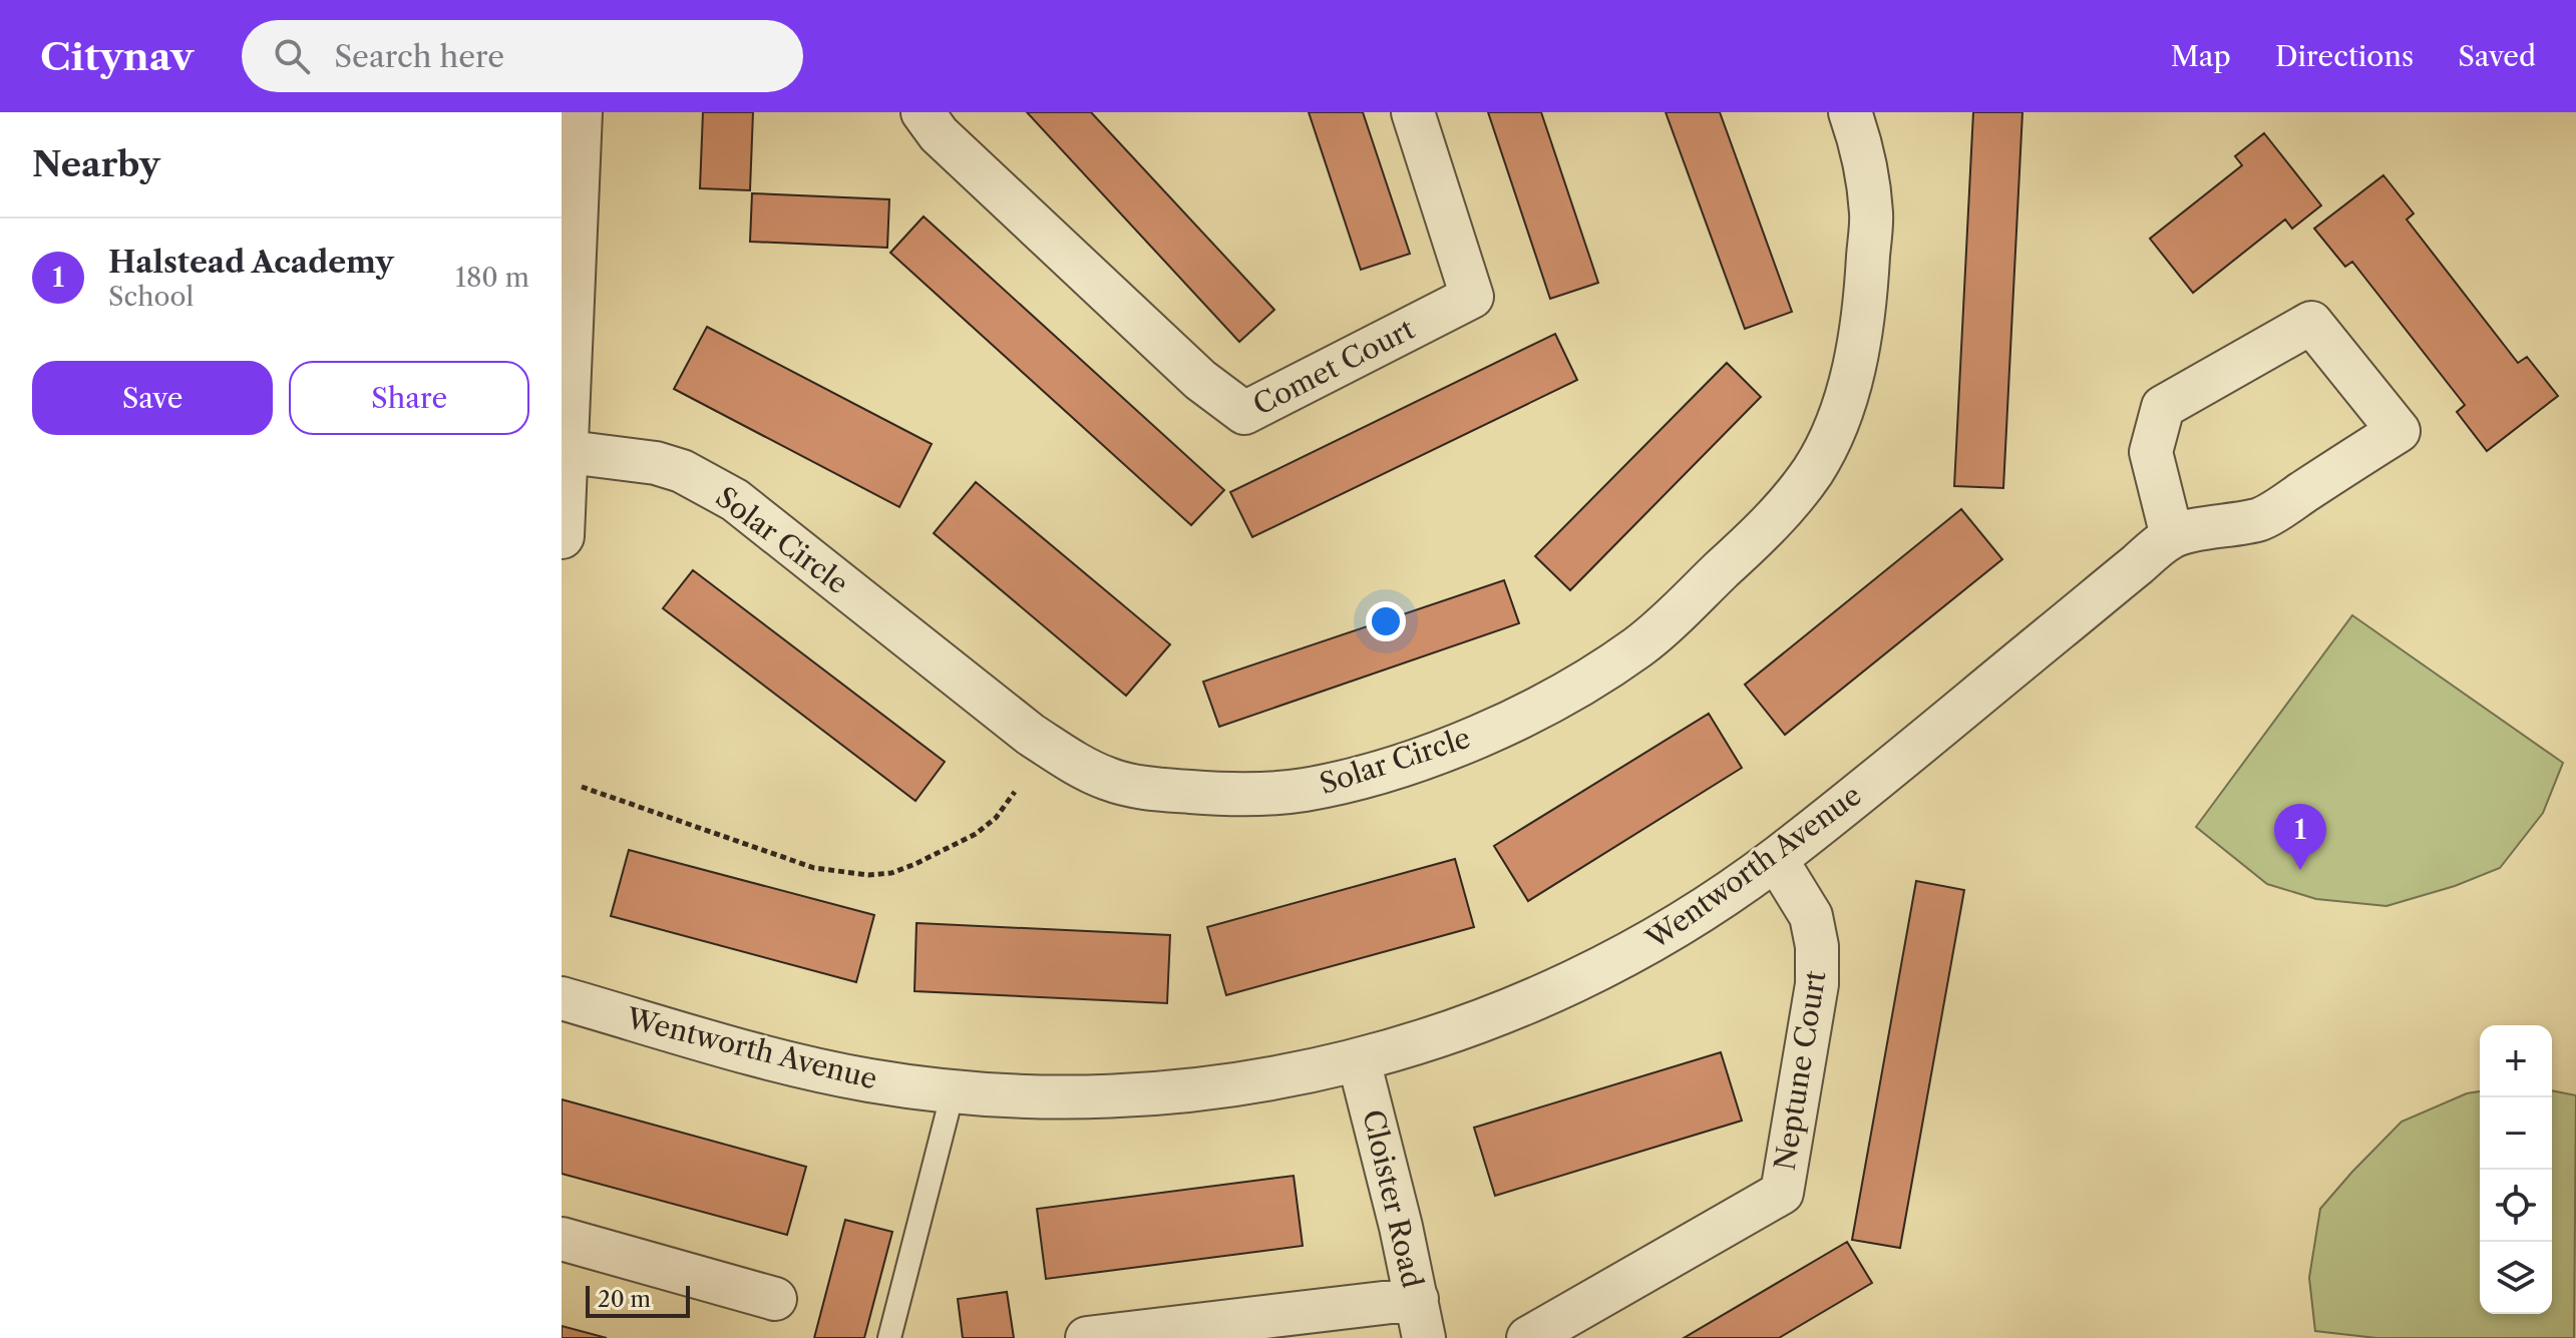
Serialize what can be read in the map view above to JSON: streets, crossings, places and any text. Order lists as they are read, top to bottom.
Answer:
{
  "streets": {
    "street": [
      "Comet Court",
      "Solar Circle",
      "Wentworth Avenue",
      "Neptune Court",
      "Cloister Road"
    ]
  },
  "crossings": [
    ["Wentworth Avenue", "Neptune Court"],
    ["Wentworth Avenue", "Cloister Road"]
  ],
  "scale_bar": "20 m",
  "page": {
    "header": "Citynav",
    "search": "Search here",
    "nav": ["Map", "Directions", "Saved"],
    "heading": "Nearby",
    "list": [
      {
        "mark": "1",
        "name": "Halstead Academy",
        "note": "School",
        "value": "180 m"
      }
    ],
    "buttons": ["Save", "Share"],
    "pins": "1",
    "map_buttons": ["+", "−"],
    "scale": "20 m"
  }
}
